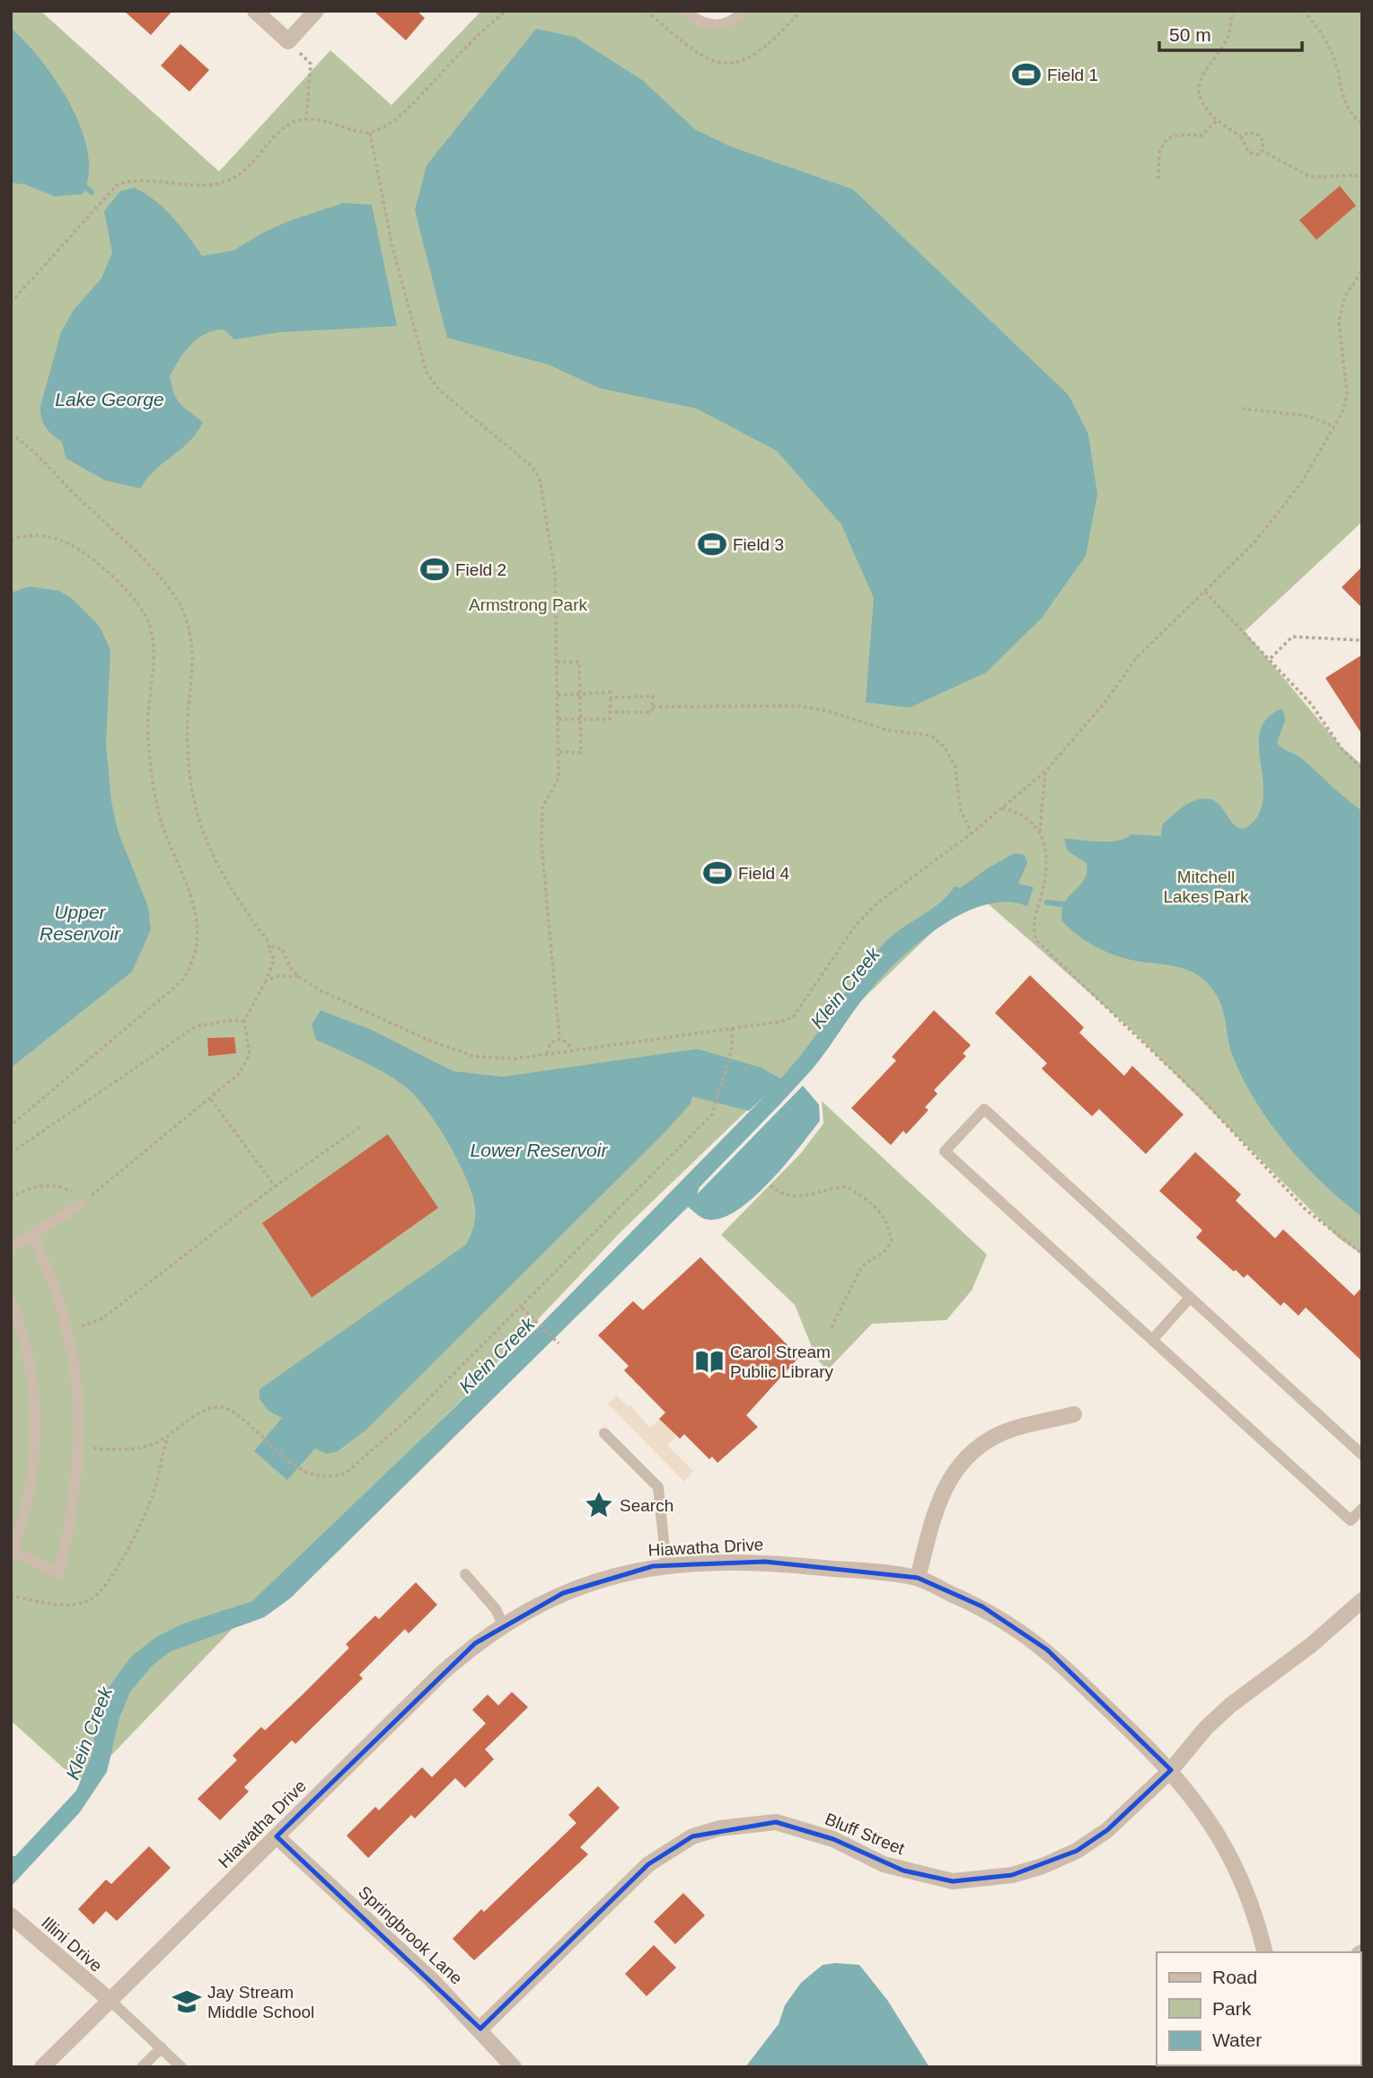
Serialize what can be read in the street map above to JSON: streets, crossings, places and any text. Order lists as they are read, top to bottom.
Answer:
{
  "streets": {
    "street": [
      "Hiawatha Drive",
      "Bluff Street",
      "Springbrook Lane",
      "Illini Drive"
    ]
  },
  "crossings": [
    ["Hiawatha Drive", "Bluff Street"],
    ["Hiawatha Drive", "Springbrook Lane"],
    ["Hiawatha Drive", "Illini Drive"],
    ["Bluff Street", "Springbrook Lane"]
  ],
  "water": [
    "Lake George",
    "Upper Reservoir",
    "Klein Creek",
    "Lower Reservoir"
  ],
  "parks": ["Armstrong Park", "Mitchell Lakes Park"],
  "places": {
    "sports": [
      "Field 1",
      "Field 3",
      "Field 2",
      "Field 4"
    ],
    "library": ["Carol Stream Public Library"],
    "place": ["Search"],
    "school or university": ["Jay Stream Middle School"]
  },
  "legend": ["Road", "Park", "Water"],
  "scale_bar": "50 m"
}
